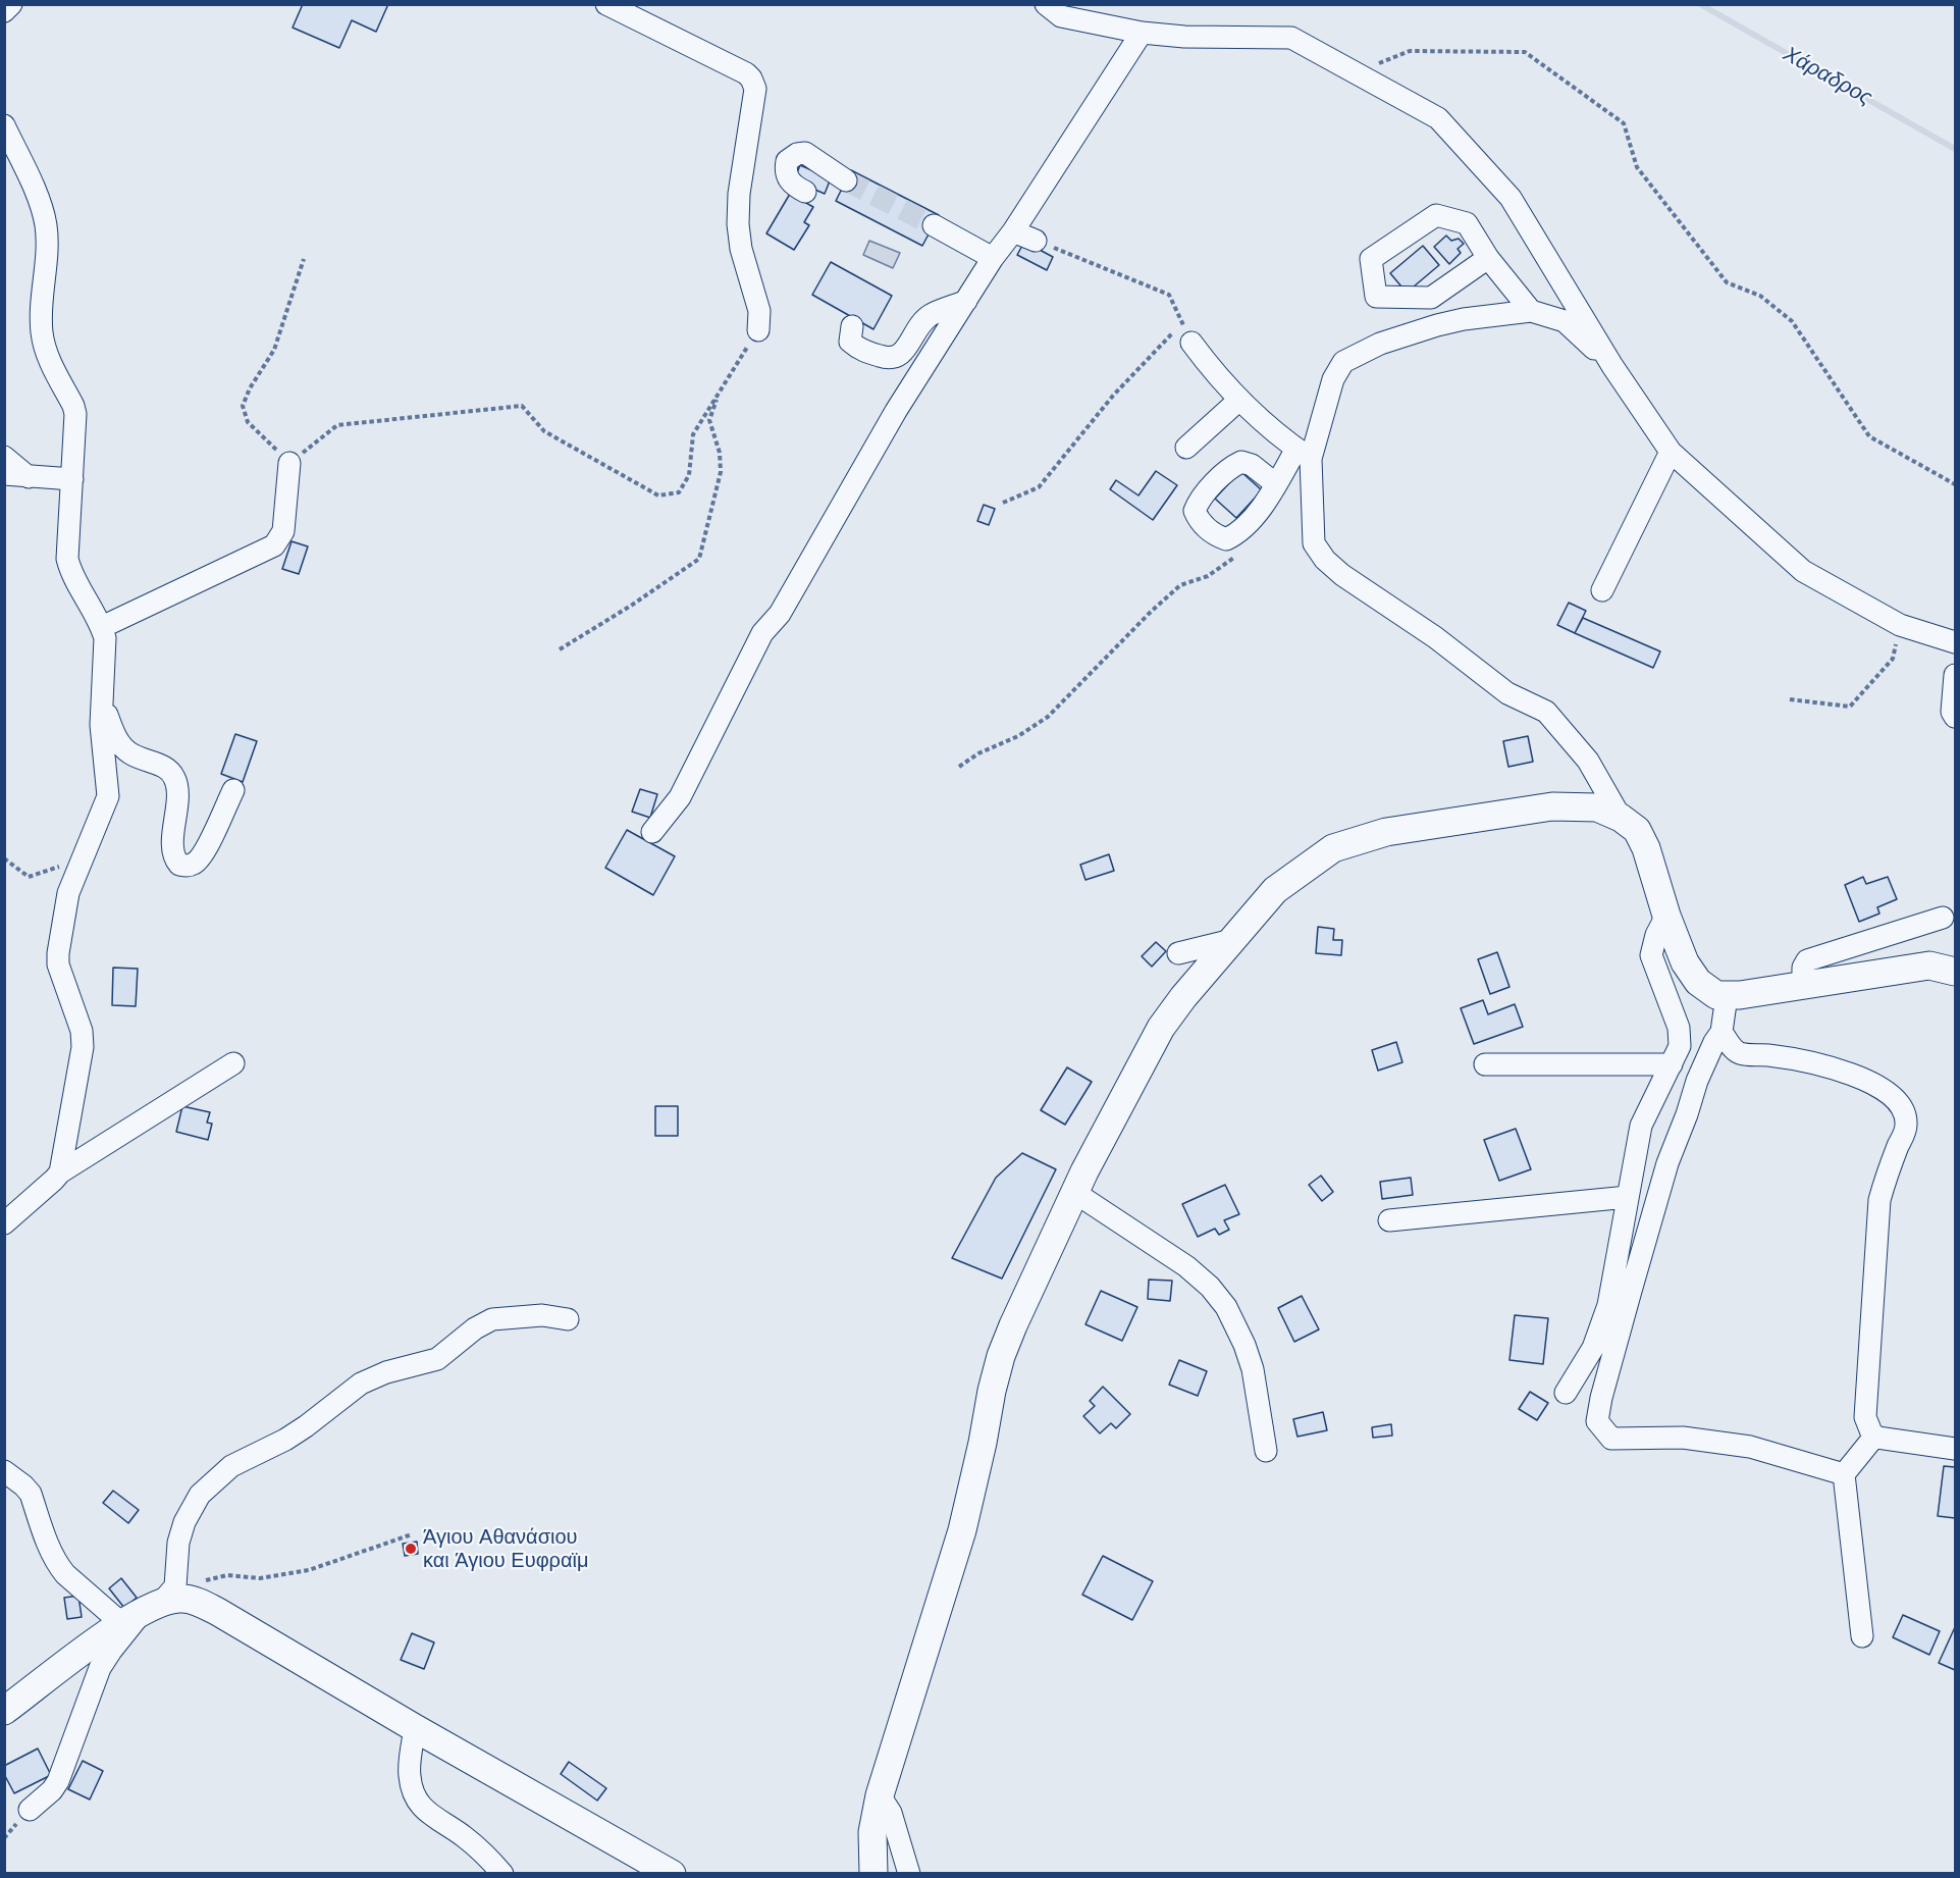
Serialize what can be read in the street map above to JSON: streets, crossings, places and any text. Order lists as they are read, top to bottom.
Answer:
{
  "water": ["Χάραδρος"],
  "places": ["Άγιου Αθανάσιου και Άγιου Ευφραϊμ"]
}
